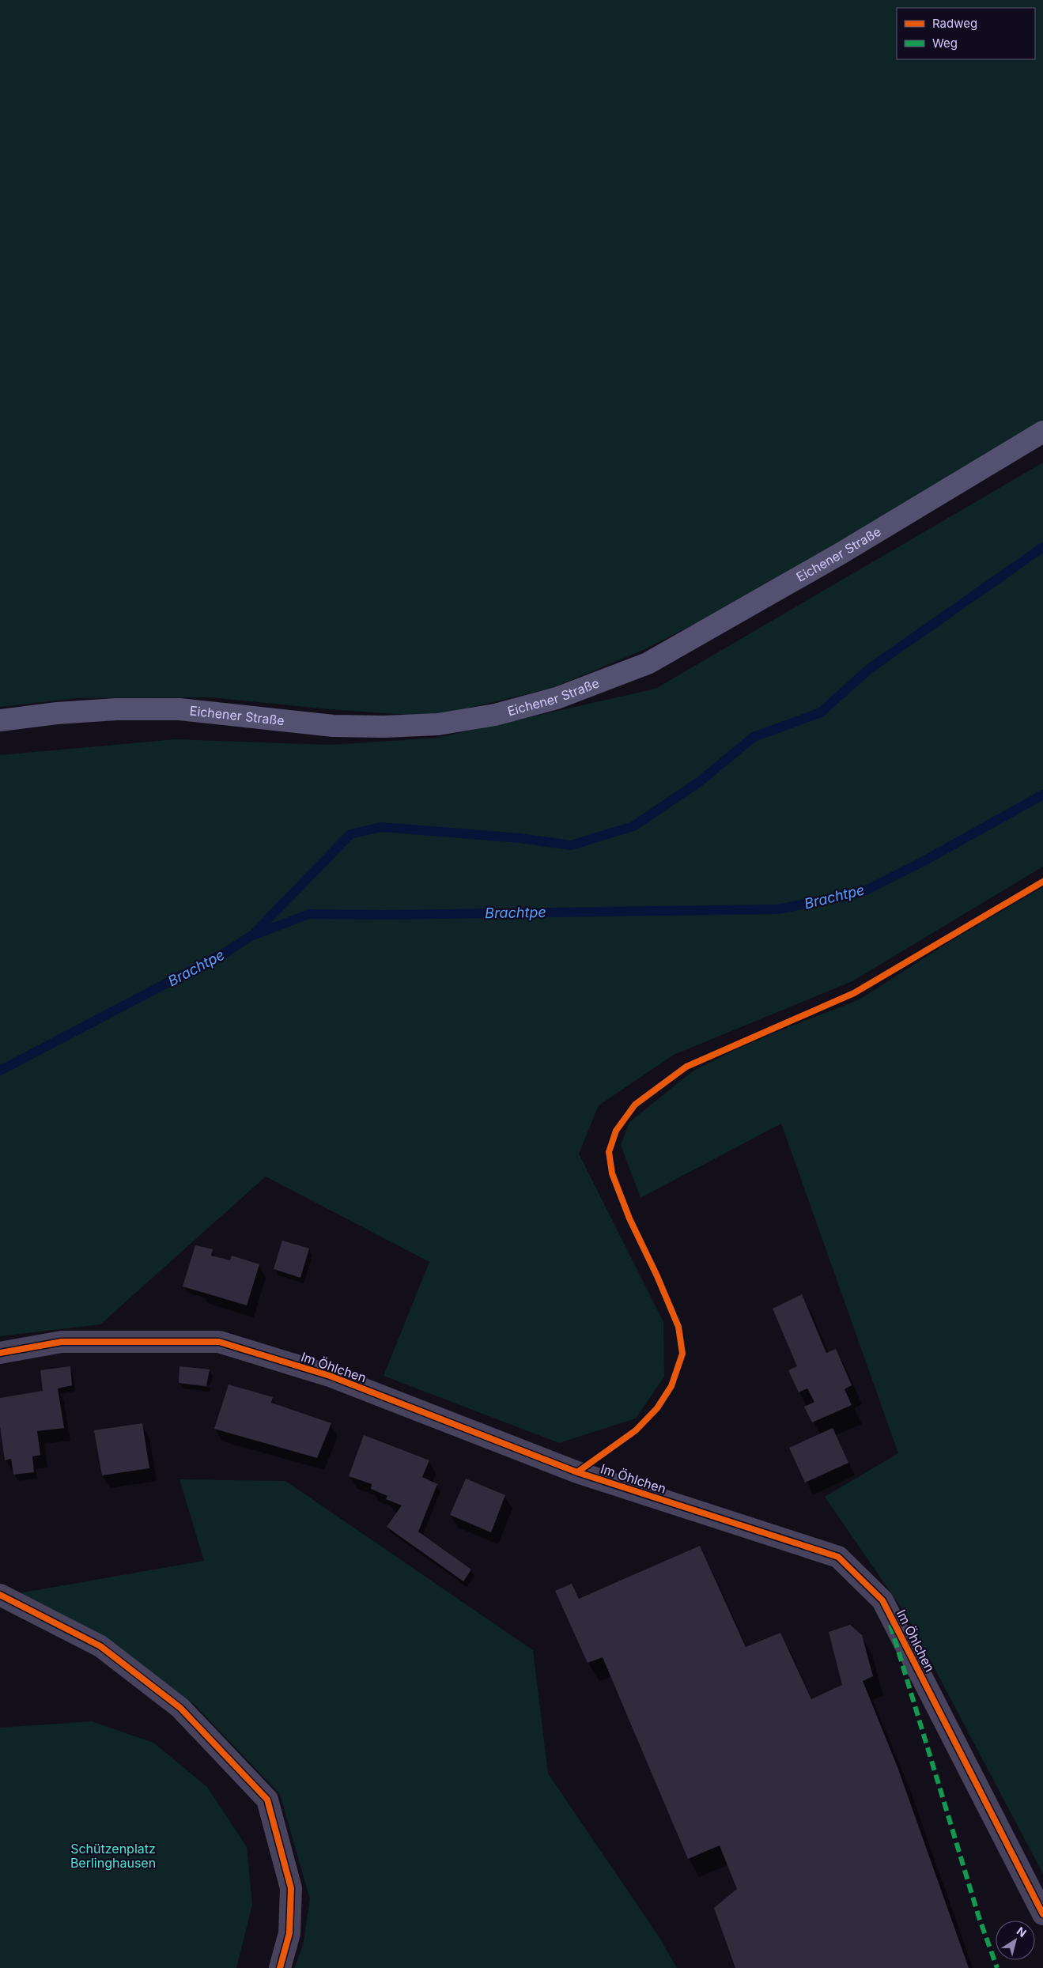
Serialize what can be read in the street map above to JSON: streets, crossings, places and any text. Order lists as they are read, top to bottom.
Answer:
{
  "streets": {
    "main road": ["Eichener Straße"],
    "street": ["Im Öhlchen"]
  },
  "water": ["Brachtpe"],
  "parks": ["Schützenplatz Berlinghausen"],
  "legend": ["Radweg", "Weg"],
  "north": "top right"
}
